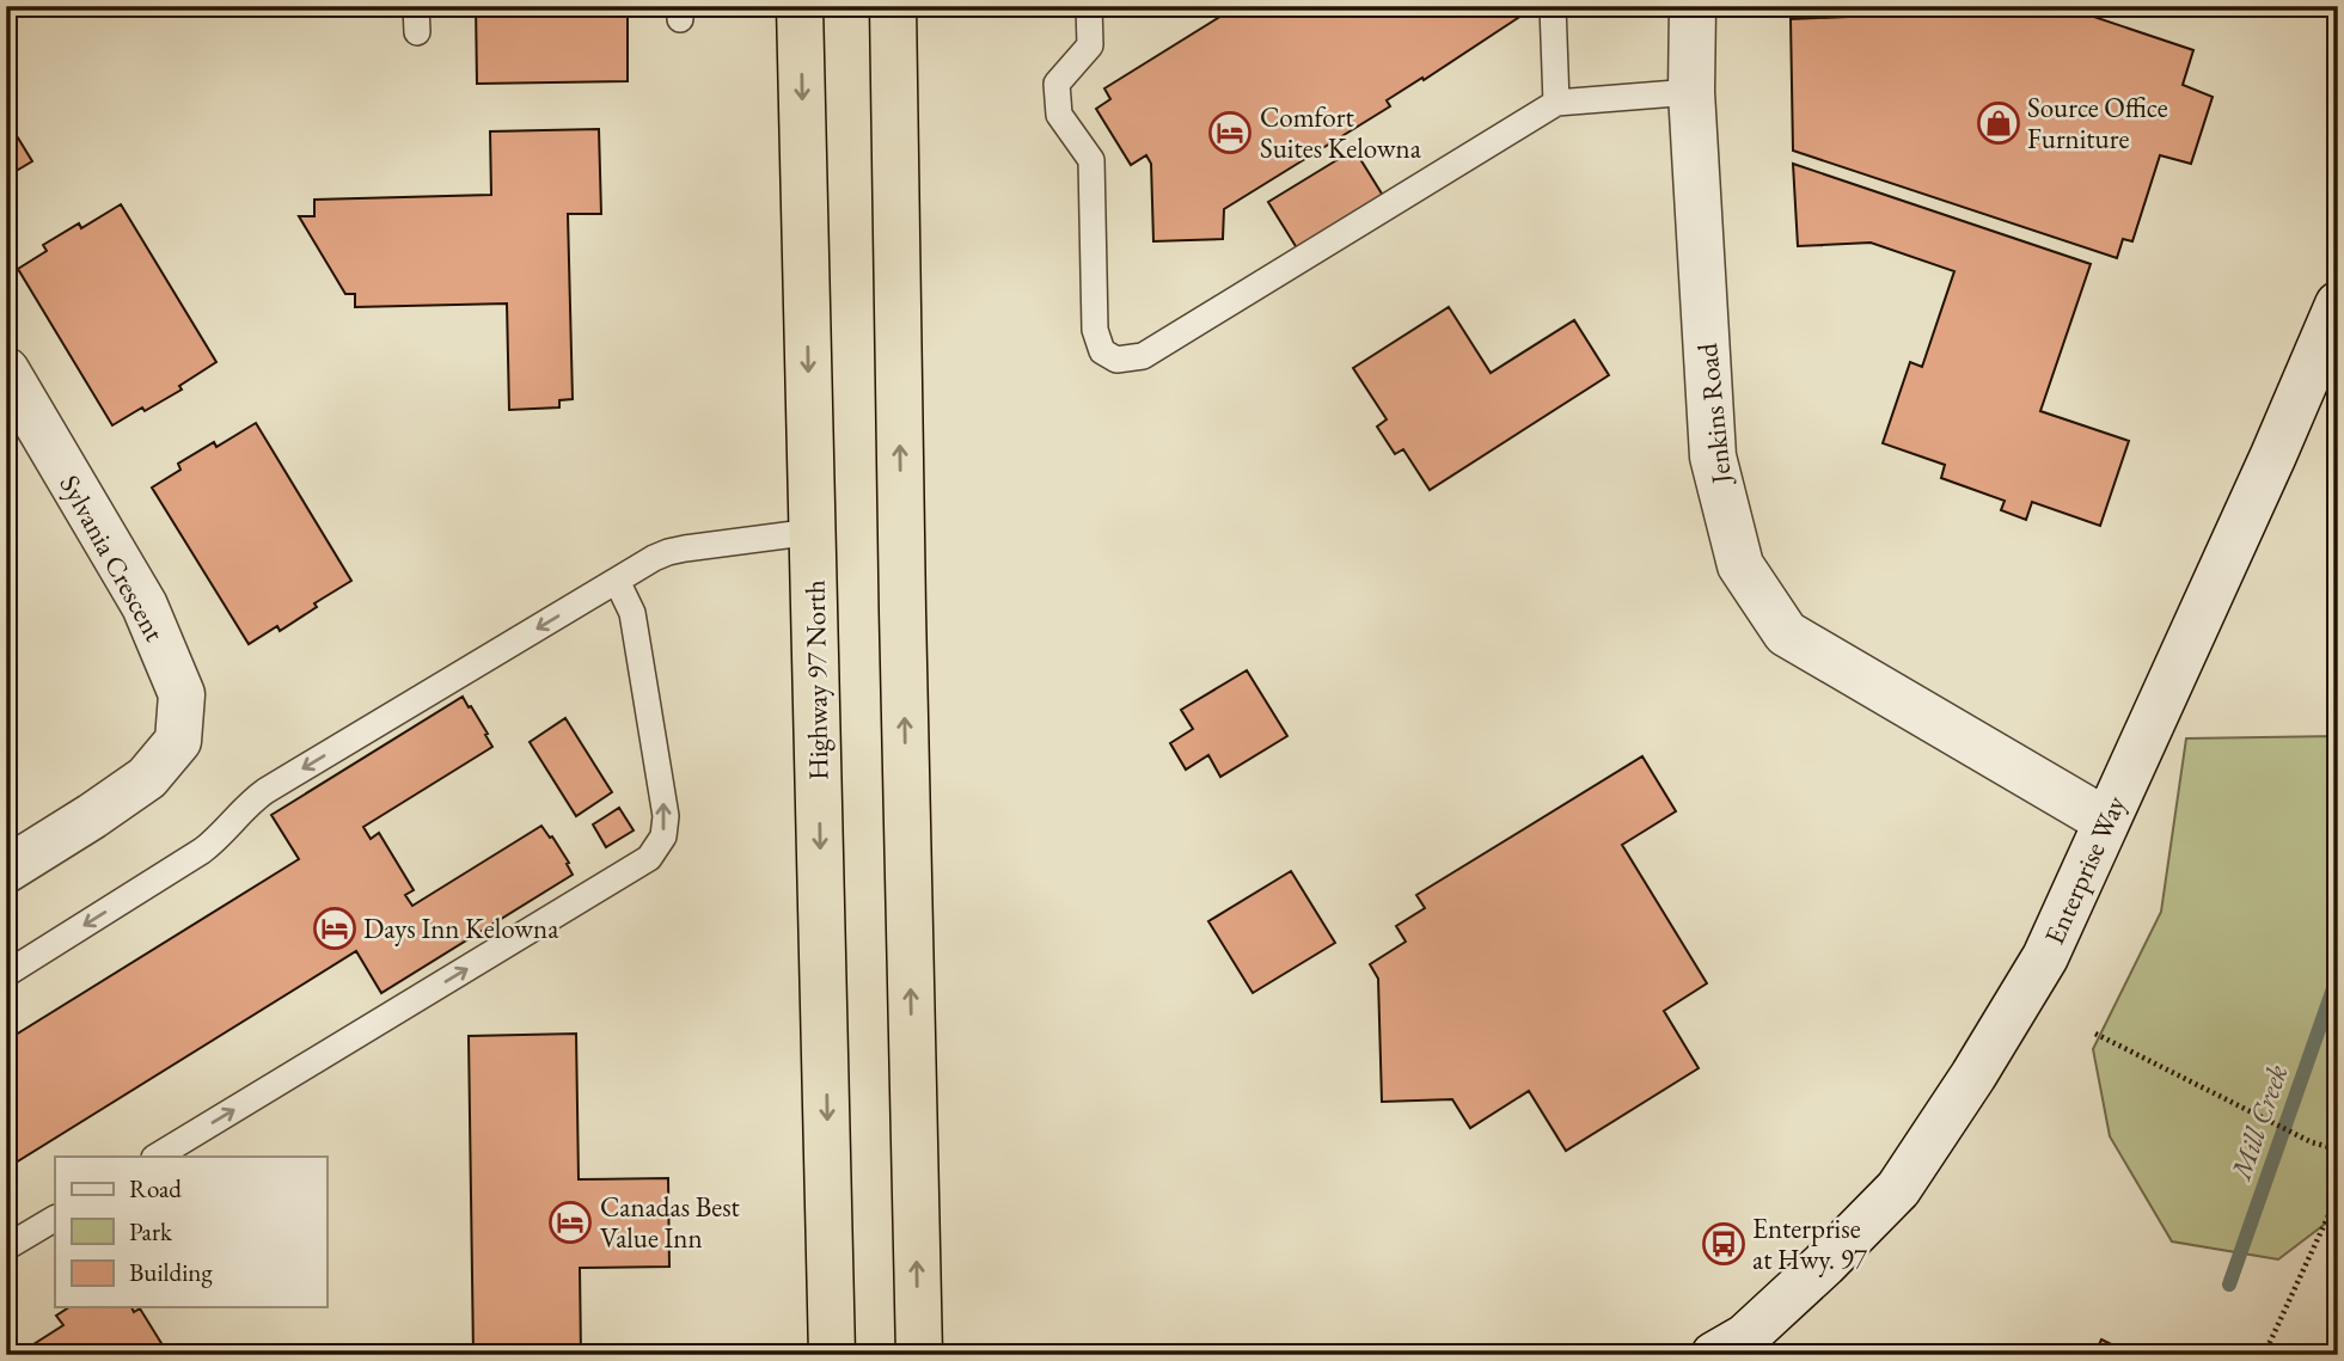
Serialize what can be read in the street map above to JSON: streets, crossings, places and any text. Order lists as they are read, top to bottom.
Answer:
{
  "streets": {
    "highway": ["Highway 97 North"],
    "street": ["Jenkins Road", "Sylvania Crescent", "Enterprise Way"]
  },
  "crossings": [
    ["Jenkins Road", "Enterprise Way"]
  ],
  "water": ["Mill Creek"],
  "places": {
    "shop": ["Source Office Furniture"],
    "hotel": ["Comfort Suites Kelowna", "Days Inn Kelowna", "Canadas Best Value Inn"],
    "bus stop": ["Enterprise at Hwy. 97"]
  },
  "legend": ["Road", "Park", "Building"]
}
